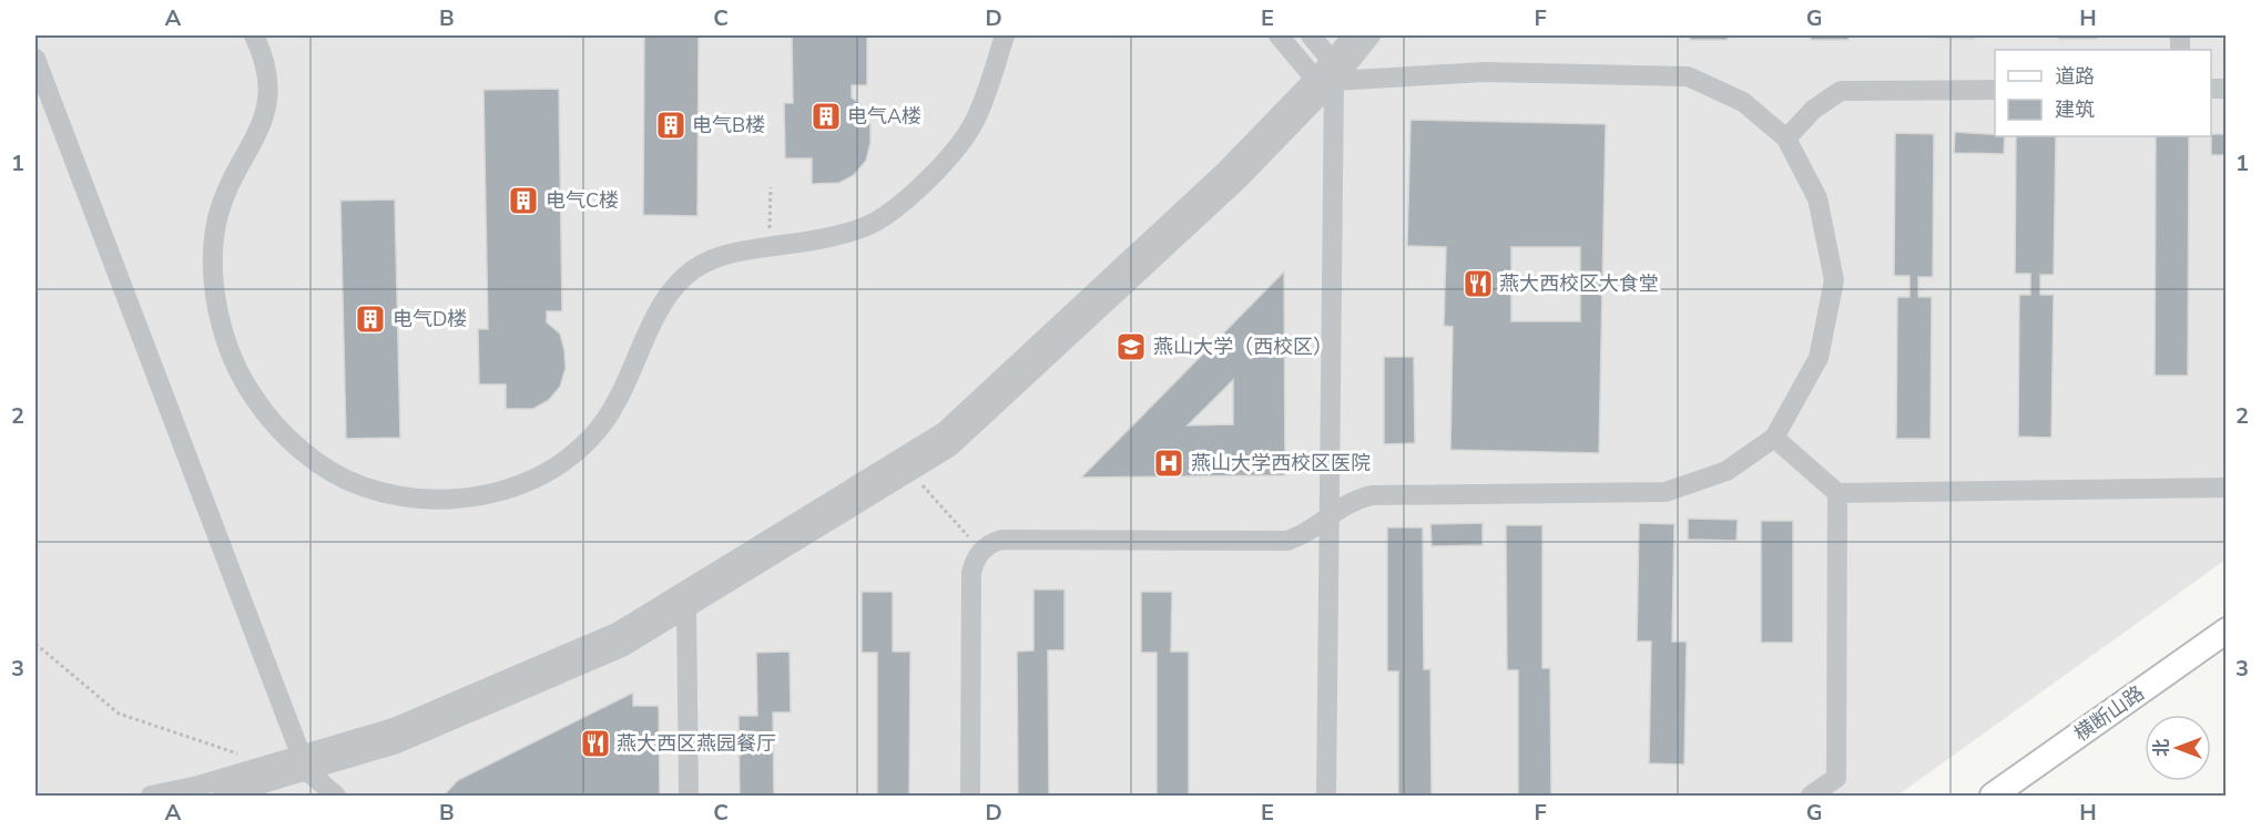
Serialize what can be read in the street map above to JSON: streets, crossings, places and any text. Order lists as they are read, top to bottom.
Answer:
{
  "streets": {
    "main road": ["横断山路"]
  },
  "places": {
    "building": [
      "电气A楼",
      "电气B楼",
      "电气C楼",
      "电气D楼"
    ],
    "restaurant": ["燕大西校区大食堂", "燕大西区燕园餐厅"],
    "school or university": ["燕山大学（西校区）"],
    "hospital": ["燕山大学西校区医院"]
  },
  "legend": ["道路", "建筑"],
  "north": "left",
  "grid": {
    "columns": [
      "A",
      "B",
      "C",
      "D",
      "E",
      "F",
      "G",
      "H"
    ],
    "rows": ["1", "2", "3"]
  }
}
